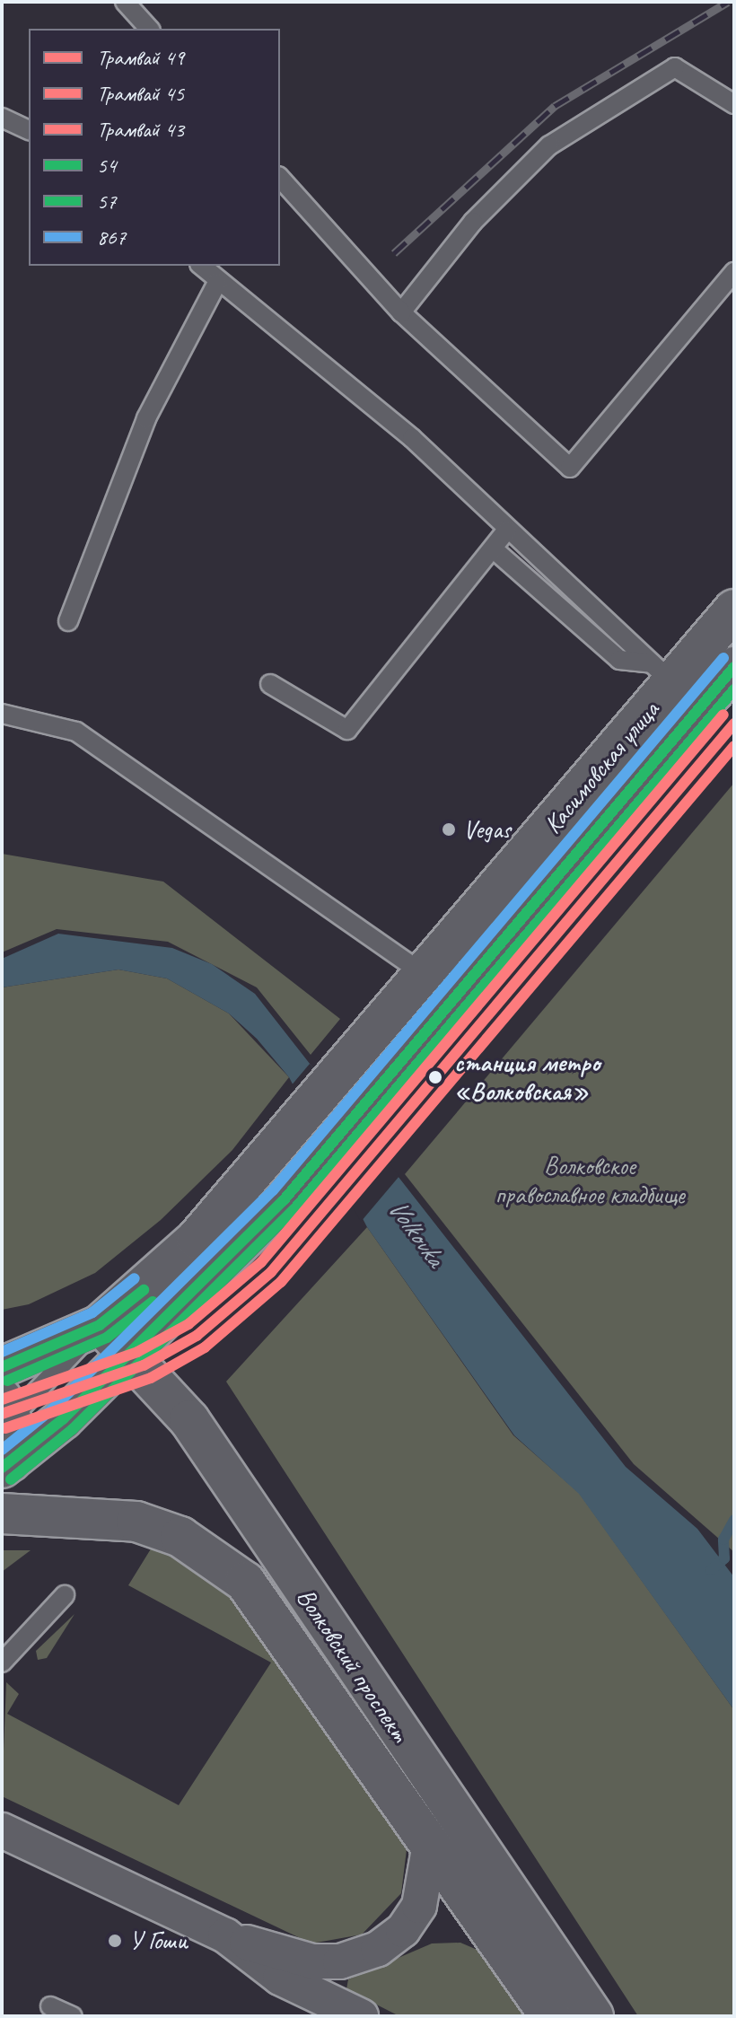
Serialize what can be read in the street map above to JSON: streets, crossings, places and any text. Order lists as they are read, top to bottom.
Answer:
{
  "streets": {
    "main road": ["Касимовская улица", "Волковский проспект"]
  },
  "water": ["Volkovka"],
  "parks": ["Волковское православное кладбище"],
  "places": ["Vegas", "станция метро «Волковская»", "У Гоши"],
  "lines": [
    "transit line 867",
    "transit line 54",
    "transit line 57",
    "tram line 43",
    "tram line 49",
    "tram line 45"
  ],
  "legend": [
    "Трамвай 49",
    "Трамвай 45",
    "Трамвай 43",
    "54",
    "57",
    "867"
  ]
}
